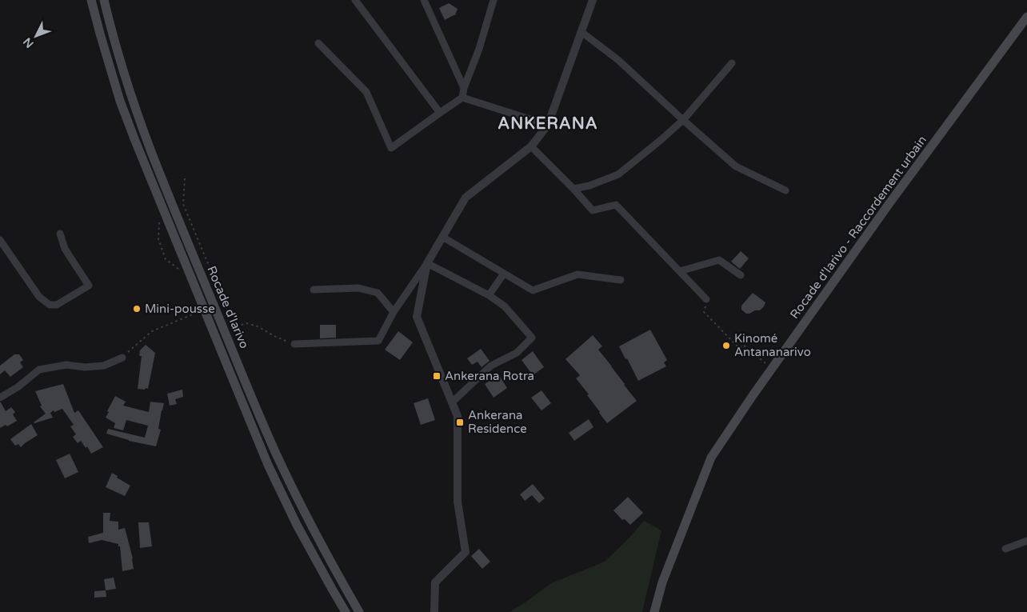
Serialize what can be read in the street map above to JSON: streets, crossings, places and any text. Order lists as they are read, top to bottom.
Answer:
{
  "streets": {
    "main road": ["Rocade d'Iarivo - Raccordement urbain", "Rocade d'Iarivo"]
  },
  "districts": ["ANKERANA"],
  "places": {
    "other": ["Mini-pousse", "Kinomé Antananarivo"],
    "transit": ["Ankerana Rotra", "Ankerana Residence"]
  },
  "north": "bottom left"
}
